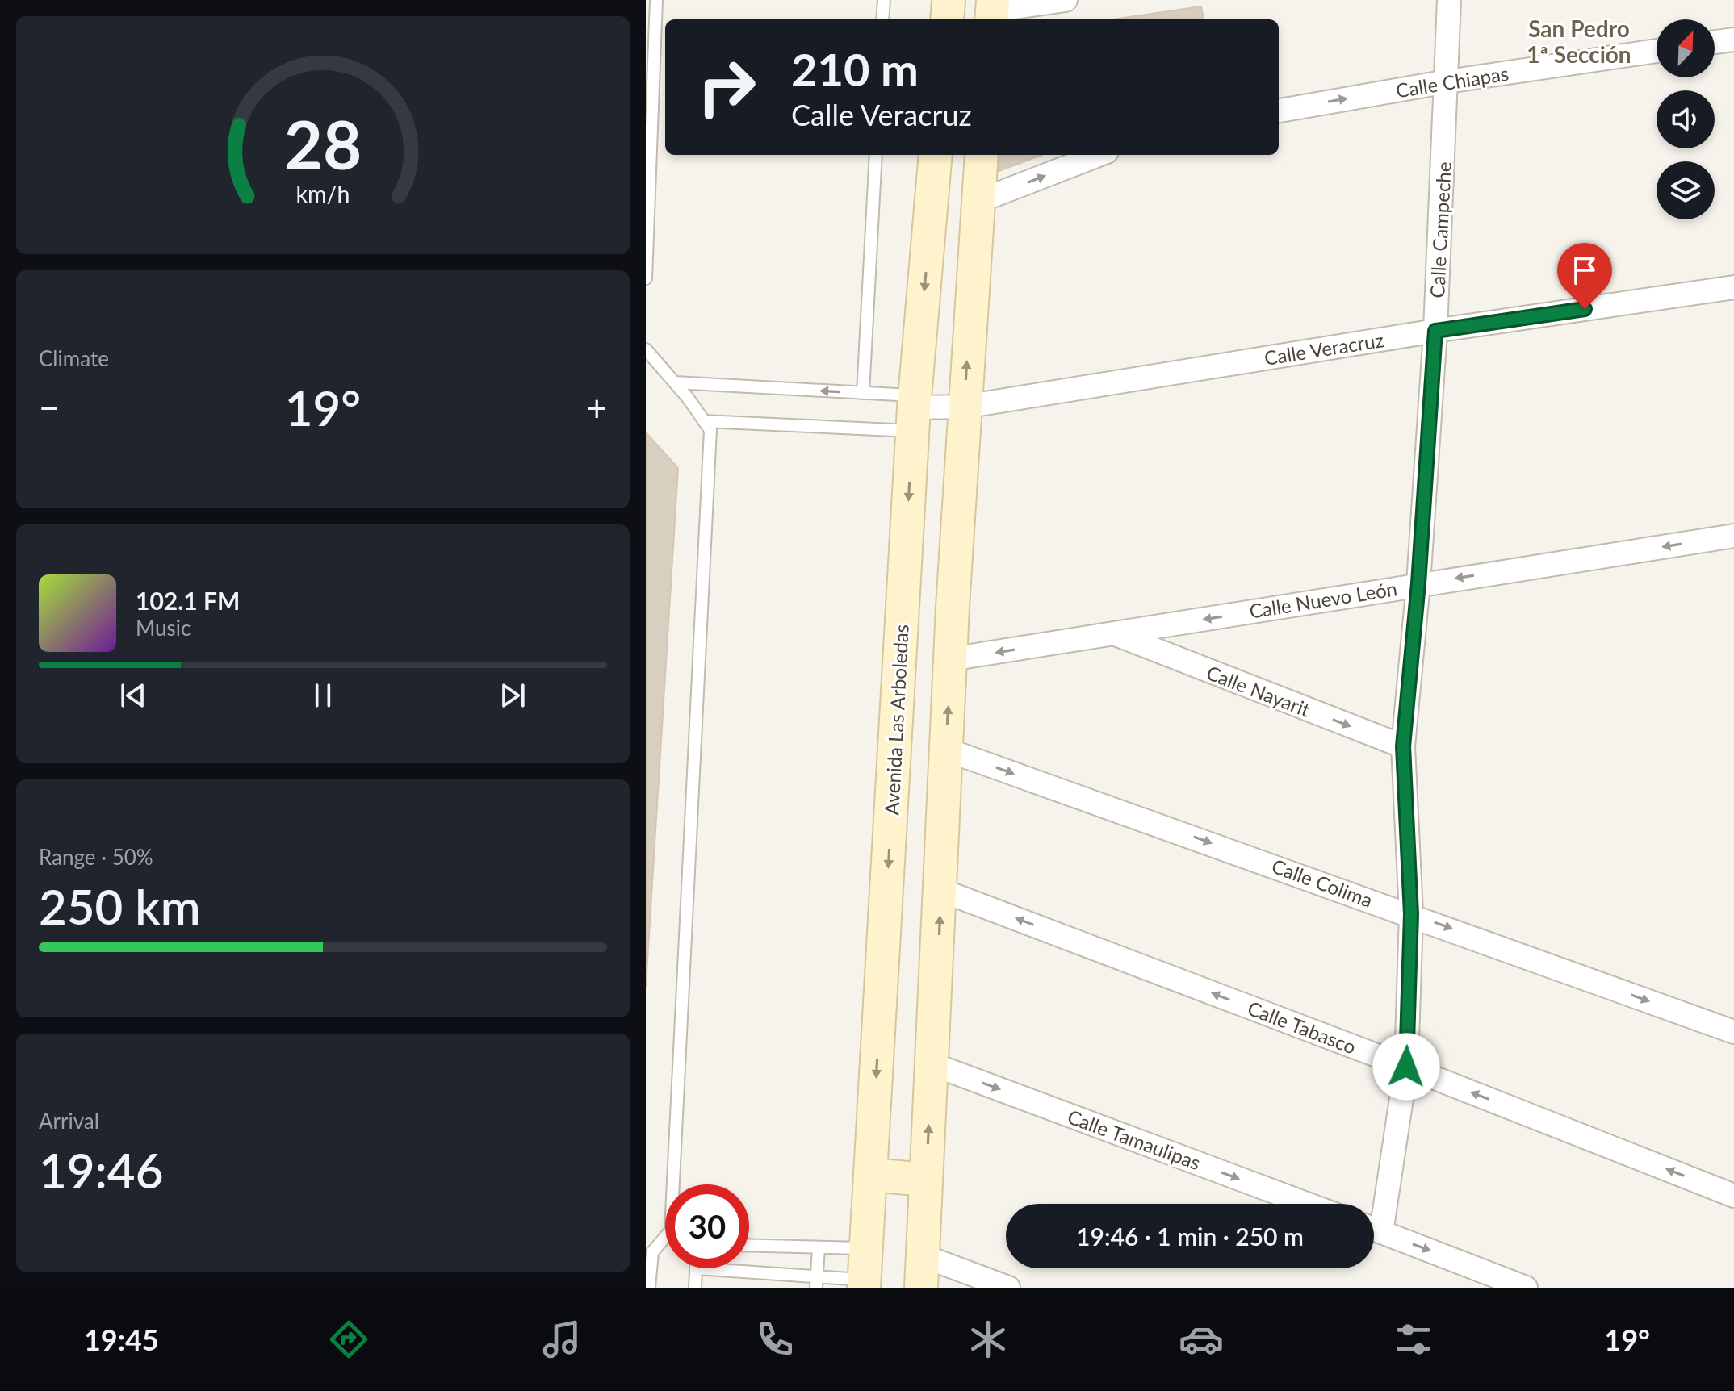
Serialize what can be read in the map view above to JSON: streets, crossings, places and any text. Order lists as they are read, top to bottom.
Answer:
{
  "streets": {
    "street": [
      "Calle Chiapas",
      "Calle Campeche",
      "Calle Veracruz",
      "Calle Nuevo León",
      "Calle Nayarit",
      "Avenida Las Arboledas",
      "Calle Colima",
      "Calle Tabasco",
      "Calle Tamaulipas"
    ]
  },
  "crossings": [
    ["Calle Chiapas", "Calle Campeche"],
    ["Calle Campeche", "Calle Veracruz"],
    ["Calle Campeche", "Calle Nuevo León"],
    ["Calle Campeche", "Calle Nayarit"],
    ["Calle Campeche", "Calle Colima"],
    ["Calle Campeche", "Calle Tabasco"],
    ["Calle Veracruz", "Avenida Las Arboledas"],
    ["Calle Nuevo León", "Calle Nayarit"]
  ],
  "one_way": [
    "Calle Chiapas",
    "Calle Nuevo León",
    "Calle Nayarit",
    "Calle Colima",
    "Calle Tabasco"
  ],
  "districts": ["San Pedro 1ª Sección"],
  "north": "top right",
  "page": {
    "turn": ["210 m", "Calle Veracruz"],
    "tile": [
      "Climate",
      ["Range · 50%", "250 km"],
      ["Arrival", "19:46"]
    ],
    "heat": ["−", "19°", "+"],
    "song": ["102.1 FM", "Music"],
    "limit": "30",
    "trip": "19:46 · 1 min · 250 m",
    "tabs": ["19:45", "19°"],
    "gauge": ["28", "km/h"]
  }
}
